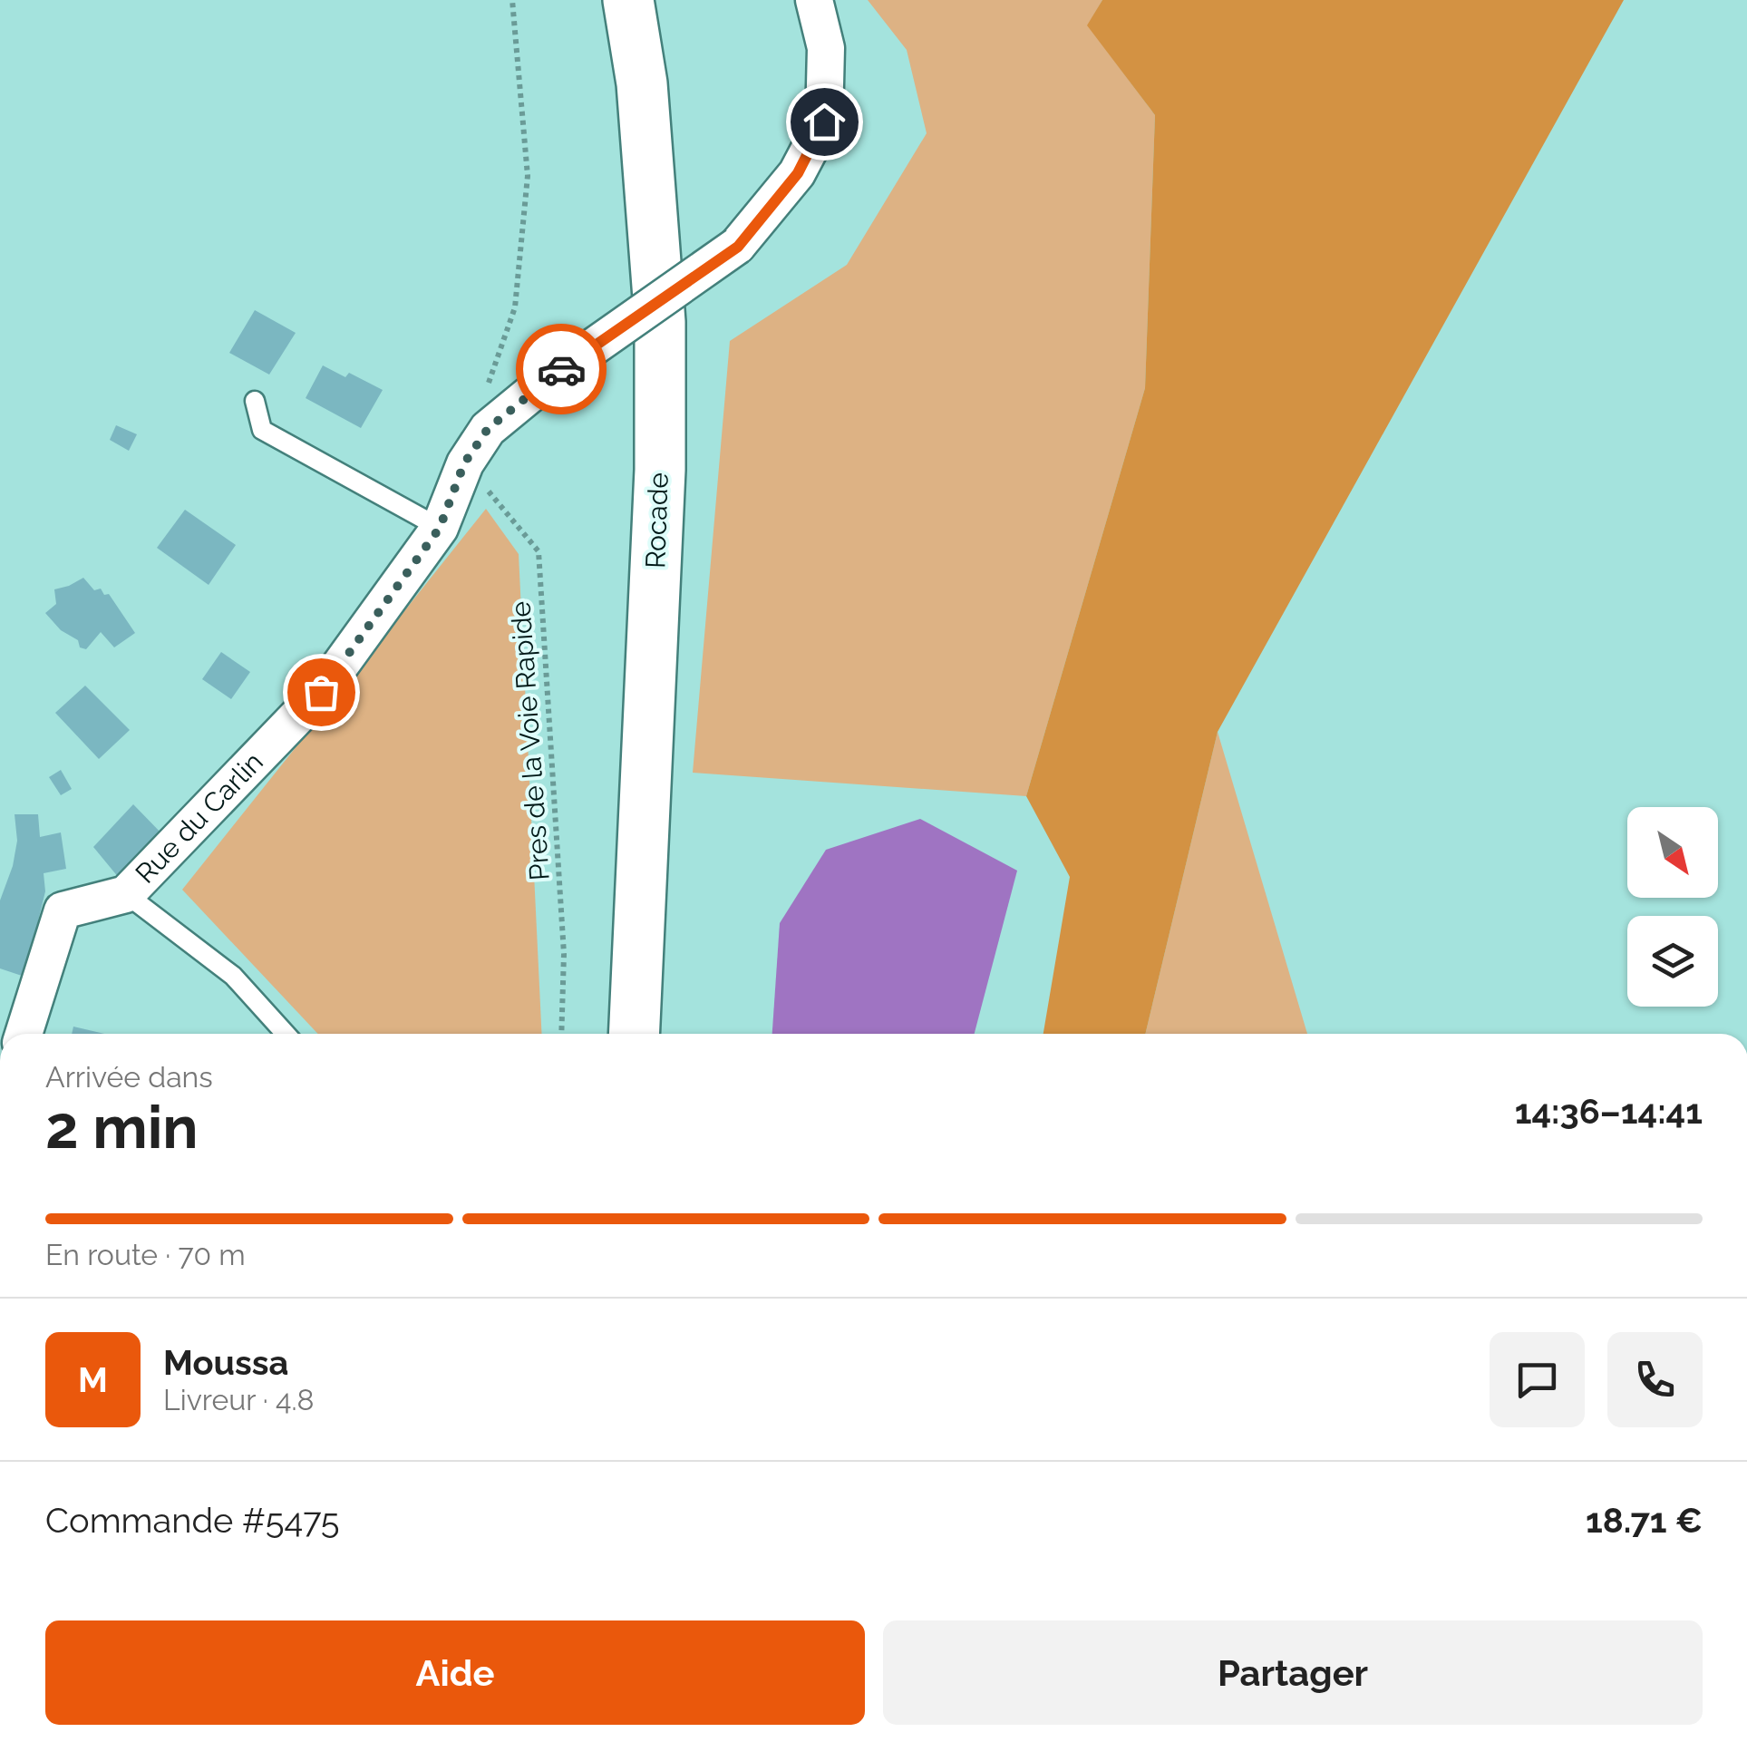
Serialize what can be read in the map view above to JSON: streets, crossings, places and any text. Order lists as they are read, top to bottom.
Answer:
{
  "streets": {
    "main road": ["Rocade"],
    "street": ["Rue du Carlin"],
    "path": ["Pres de la Voie Rapide"]
  },
  "crossings": [
    ["Pres de la Voie Rapide", "Rue du Carlin"]
  ],
  "north": "bottom right",
  "page": {
    "heading": ["2 min", "Arrivée dans", "14:36–14:41"],
    "panel": [
      "Moussa",
      "Livreur · 4.8",
      "Commande #5475",
      "18.71 €"
    ],
    "bar": "En route · 70 m",
    "round": "M",
    "buttons": ["Aide", "Partager"]
  }
}
